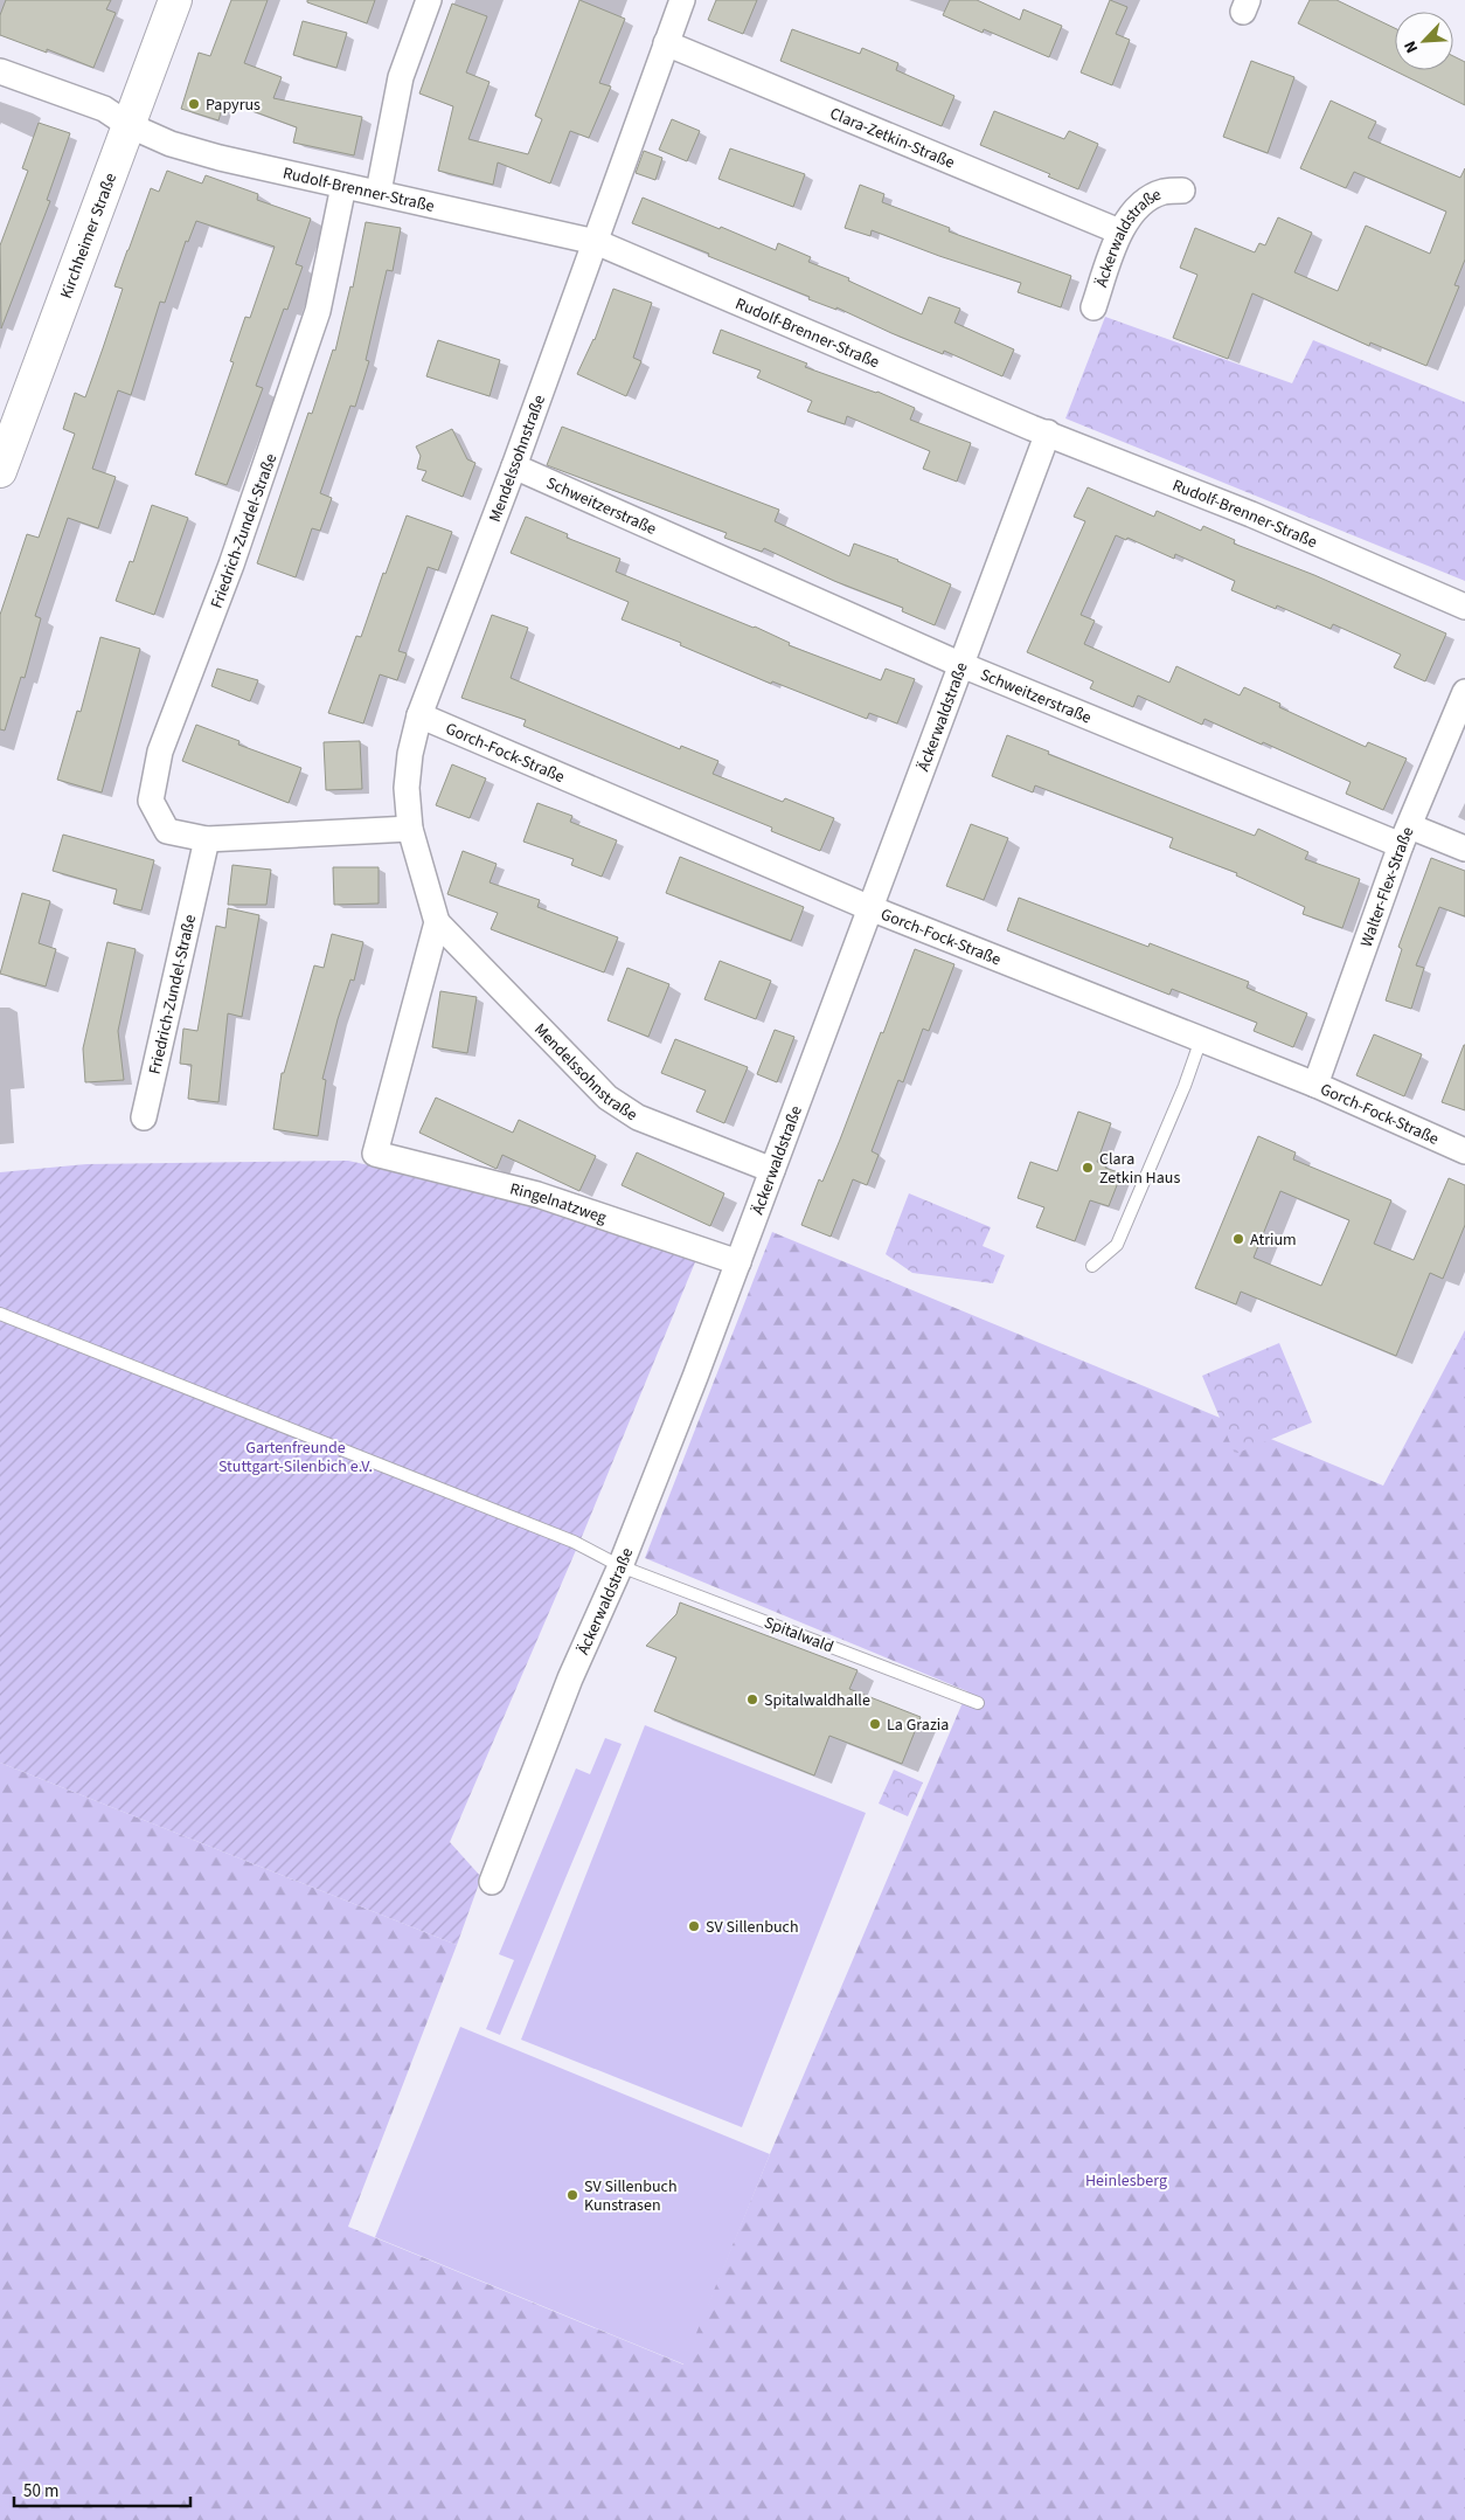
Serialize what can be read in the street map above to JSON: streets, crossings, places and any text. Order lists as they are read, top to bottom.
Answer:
{
  "streets": {
    "main road": ["Kirchheimer Straße"],
    "street": [
      "Clara-Zetkin-Straße",
      "Rudolf-Brenner-Straße",
      "Äckerwaldstraße",
      "Mendelssohnstraße",
      "Schweitzerstraße",
      "Friedrich-Zundel-Straße",
      "Gorch-Fock-Straße",
      "Walter-Flex-Straße",
      "Ringelnatzweg"
    ],
    "lane": ["Spitalwald"]
  },
  "crossings": [
    ["Clara-Zetkin-Straße", "Äckerwaldstraße"],
    ["Clara-Zetkin-Straße", "Mendelssohnstraße"],
    ["Rudolf-Brenner-Straße", "Kirchheimer Straße"],
    ["Rudolf-Brenner-Straße", "Äckerwaldstraße"],
    ["Rudolf-Brenner-Straße", "Mendelssohnstraße"],
    ["Rudolf-Brenner-Straße", "Friedrich-Zundel-Straße"],
    ["Äckerwaldstraße", "Mendelssohnstraße"],
    ["Äckerwaldstraße", "Schweitzerstraße"],
    ["Äckerwaldstraße", "Gorch-Fock-Straße"],
    ["Äckerwaldstraße", "Ringelnatzweg"],
    ["Äckerwaldstraße", "Spitalwald"],
    ["Mendelssohnstraße", "Schweitzerstraße"],
    ["Mendelssohnstraße", "Friedrich-Zundel-Straße"],
    ["Mendelssohnstraße", "Gorch-Fock-Straße"],
    ["Mendelssohnstraße", "Ringelnatzweg"],
    ["Schweitzerstraße", "Walter-Flex-Straße"],
    ["Gorch-Fock-Straße", "Walter-Flex-Straße"]
  ],
  "parks": ["Gartenfreunde Stuttgart-Silenbich e.V.", "Heinlesberg"],
  "places": [
    "Papyrus",
    "Clara Zetkin Haus",
    "Atrium",
    "Spitalwaldhalle",
    "La Grazia",
    "SV Sillenbuch",
    "SV Sillenbuch Kunstrasen"
  ],
  "scale_bar": "50 m",
  "north": "bottom left"
}
